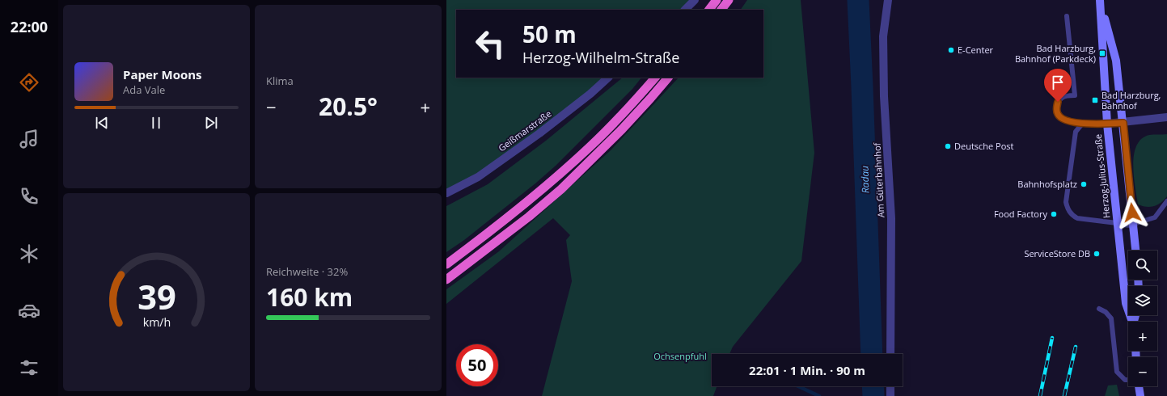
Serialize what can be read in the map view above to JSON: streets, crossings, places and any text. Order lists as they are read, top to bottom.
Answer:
{
  "streets": {
    "main road": ["Herzog-Julius-Straße"],
    "street": ["Geißmarstraße", "Am Güterbahnhof"]
  },
  "water": ["Radau"],
  "parks": ["Ochsenpfuhl"],
  "places": {
    "other": [
      "E-Center",
      "Deutsche Post",
      "Bahnhofsplatz",
      "Food Factory",
      "ServiceStore DB"
    ],
    "transit": ["Bad Harzburg, Bahnhof (Parkdeck)", "Bad Harzburg, Bahnhof"]
  },
  "page": {
    "tabs": "22:00",
    "tile": [
      "Klima",
      ["Reichweite · 32%", "160 km"]
    ],
    "turn": ["50 m", "Herzog-Wilhelm-Straße"],
    "song": ["Paper Moons", "Ada Vale"],
    "heat": ["−", "20.5°", "+"],
    "map_buttons": ["+", "−"],
    "limit": "50",
    "trip": "22:01 · 1 Min. · 90 m",
    "gauge": ["39", "km/h"]
  }
}
